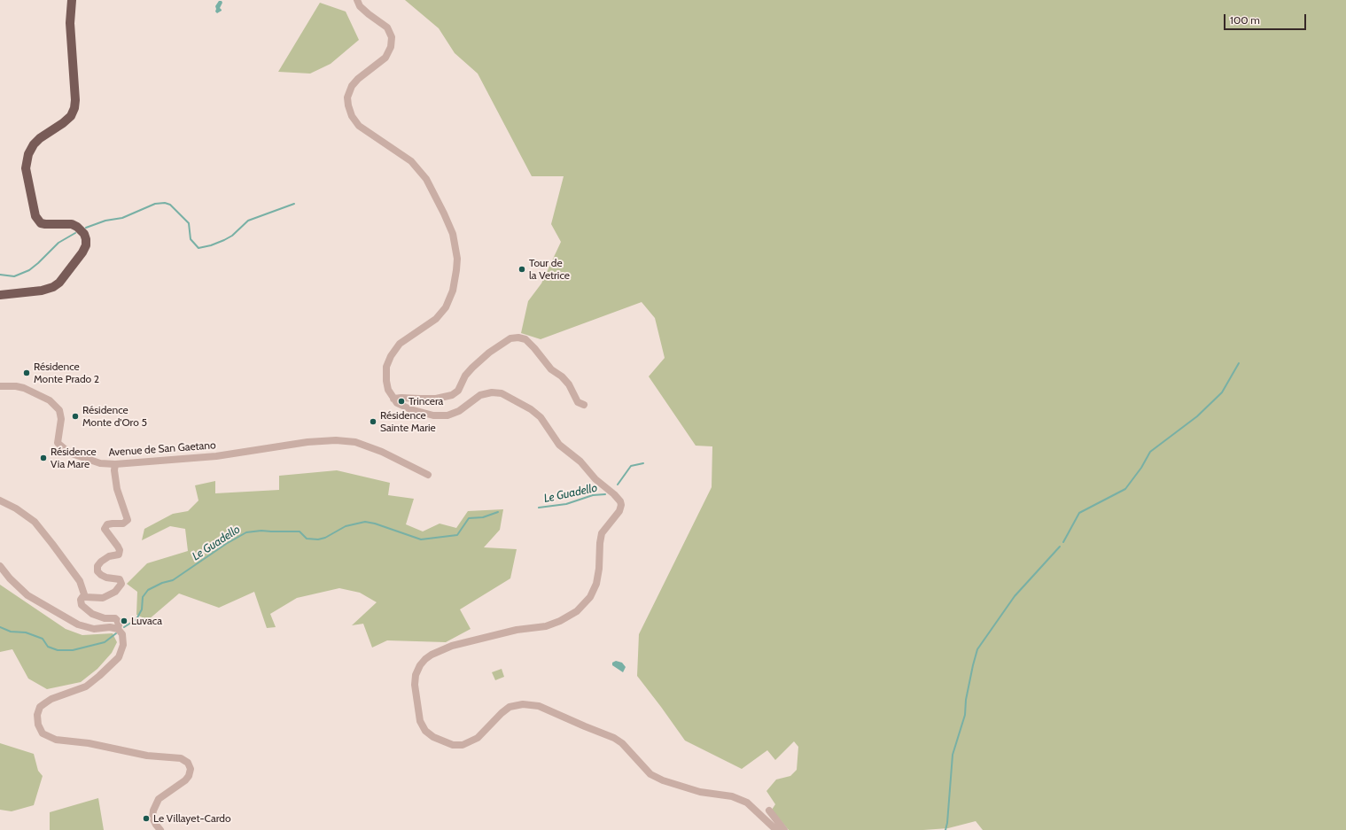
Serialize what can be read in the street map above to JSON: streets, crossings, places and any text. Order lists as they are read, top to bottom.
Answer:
{
  "streets": {
    "street": ["Avenue de San Gaetano"]
  },
  "water": ["Le Guadello"],
  "places": [
    "Tour de la Vetrice",
    "Résidence Monte Prado 2",
    "Trincera",
    "Résidence Monte d'Oro 5",
    "Résidence Sainte Marie",
    "Résidence Via Mare",
    "Luvaca",
    "Le Villayet-Cardo"
  ],
  "scale_bar": "100 m"
}
